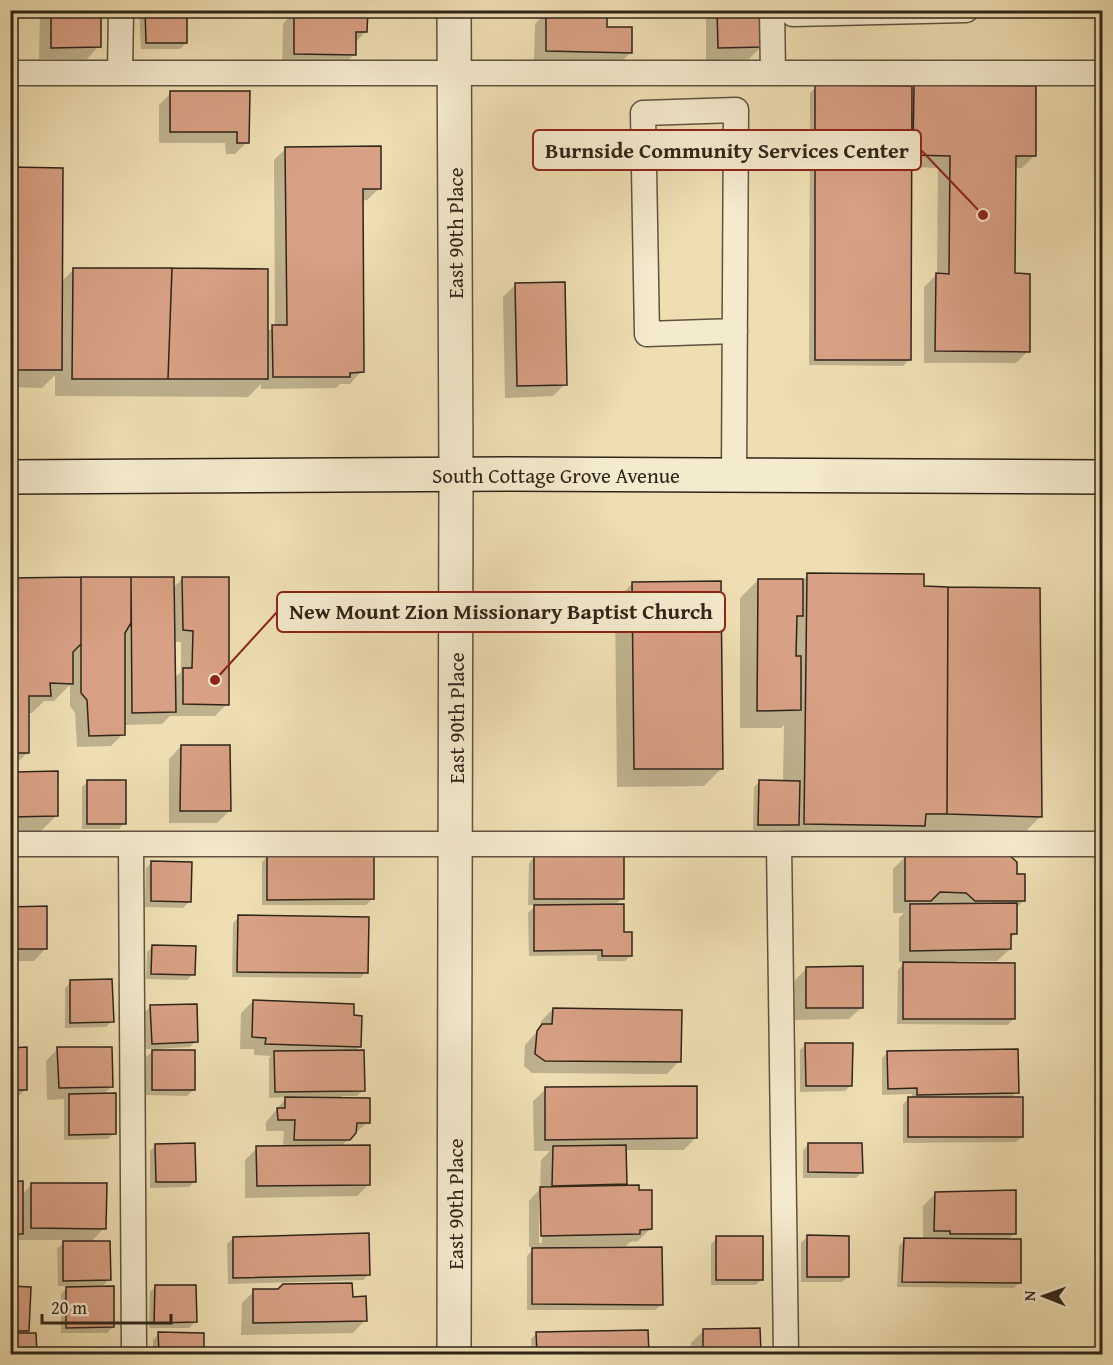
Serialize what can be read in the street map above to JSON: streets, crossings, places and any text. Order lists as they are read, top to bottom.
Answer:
{
  "streets": {
    "street": ["East 90th Place", "South Cottage Grove Avenue"]
  },
  "crossings": [
    ["East 90th Place", "South Cottage Grove Avenue"]
  ],
  "places": ["Burnside Community Services Center", "New Mount Zion Missionary Baptist Church"],
  "scale_bar": "20 m",
  "north": "left"
}
